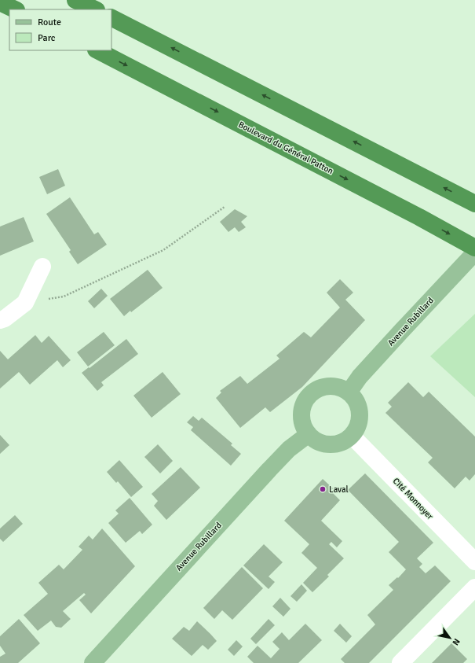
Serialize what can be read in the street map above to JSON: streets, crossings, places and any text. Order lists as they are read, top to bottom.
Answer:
{
  "streets": {
    "highway": ["Boulevard du Général Patton"],
    "main road": ["Avenue Rubillard"],
    "street": ["Cité Monnoyer"]
  },
  "crossings": [
    ["Avenue Rubillard", "Cité Monnoyer"]
  ],
  "places": ["Laval"],
  "legend": ["Route", "Parc"],
  "north": "bottom right"
}
